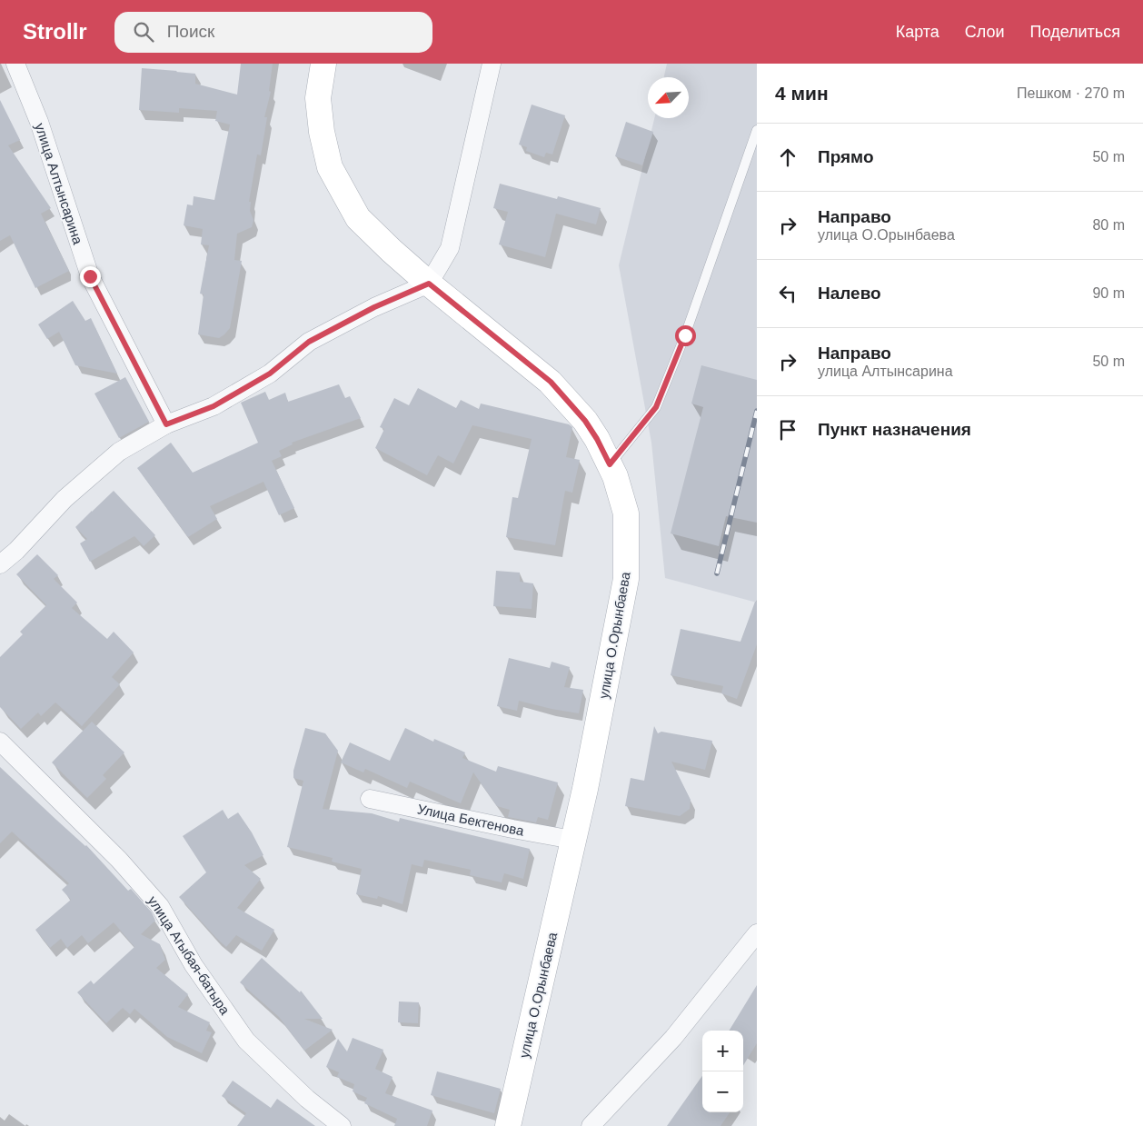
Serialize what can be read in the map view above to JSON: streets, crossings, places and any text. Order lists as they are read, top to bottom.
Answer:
{
  "streets": {
    "street": [
      "улица Алтынсарина",
      "улица О.Орынбаева",
      "Улица Бектенова",
      "улица Агыбая-батыра"
    ]
  },
  "crossings": [
    ["улица О.Орынбаева", "Улица Бектенова"]
  ],
  "north": "bottom left",
  "page": {
    "header": "Strollr",
    "search": "Поиск",
    "nav": ["Карта", "Слои", "Поделиться"],
    "heading": ["4 мин", "Пешком · 270 m"],
    "list": [
      ["Прямо", "50 m"],
      ["Направо", "улица О.Орынбаева", "80 m"],
      ["Налево", "90 m"],
      ["Направо", "улица Алтынсарина", "50 m"],
      "Пункт назначения"
    ],
    "map_buttons": ["+", "−"]
  }
}
